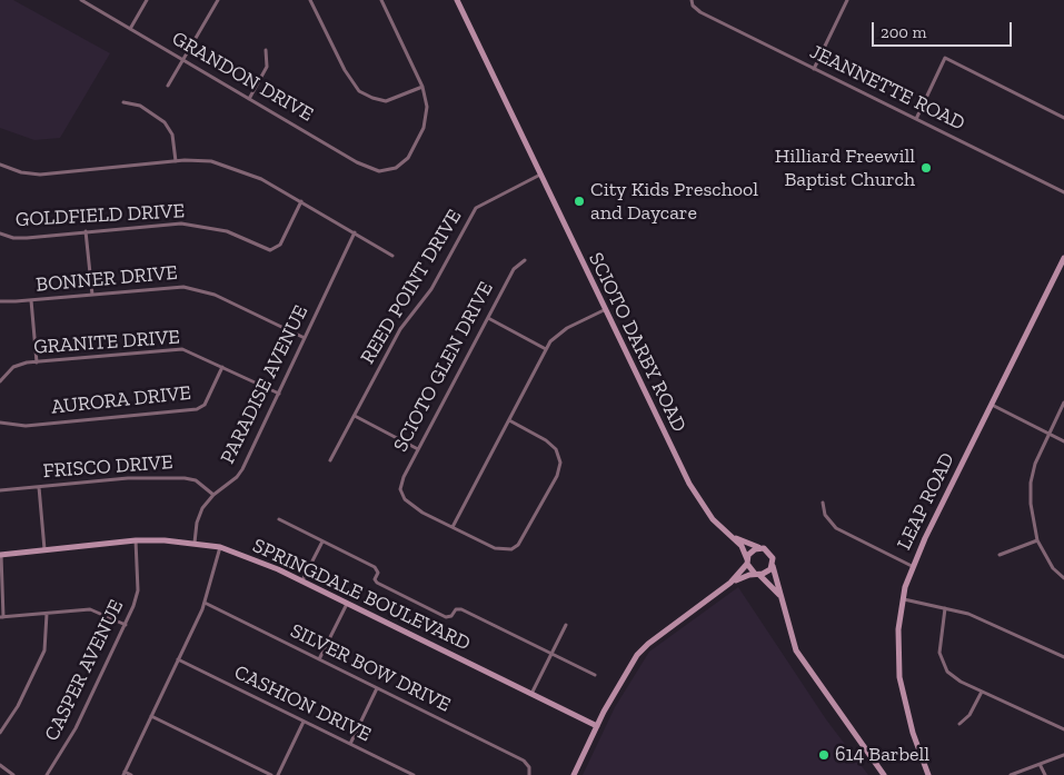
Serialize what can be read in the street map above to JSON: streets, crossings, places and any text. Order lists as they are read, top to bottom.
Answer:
{
  "streets": {
    "street": [
      "GRANDON DRIVE",
      "JEANNETTE ROAD",
      "GOLDFIELD DRIVE",
      "BONNER DRIVE",
      "REED POINT DRIVE",
      "GRANITE DRIVE",
      "SCIOTO DARBY ROAD",
      "SCIOTO GLEN DRIVE",
      "PARADISE AVENUE",
      "AURORA DRIVE",
      "FRISCO DRIVE",
      "LEAP ROAD",
      "SPRINGDALE BOULEVARD",
      "SILVER BOW DRIVE",
      "CASPER AVENUE",
      "CASHION DRIVE"
    ]
  },
  "crossings": [
    ["BONNER DRIVE", "PARADISE AVENUE"],
    ["REED POINT DRIVE", "SCIOTO DARBY ROAD"],
    ["GRANITE DRIVE", "PARADISE AVENUE"],
    ["GRANITE DRIVE", "AURORA DRIVE"],
    ["PARADISE AVENUE", "FRISCO DRIVE"],
    ["PARADISE AVENUE", "SPRINGDALE BOULEVARD"],
    ["SPRINGDALE BOULEVARD", "CASPER AVENUE"]
  ],
  "places": ["Hilliard Freewill Baptist Church", "City Kids Preschool and Daycare", "614 Barbell"],
  "scale_bar": "200 m"
}
